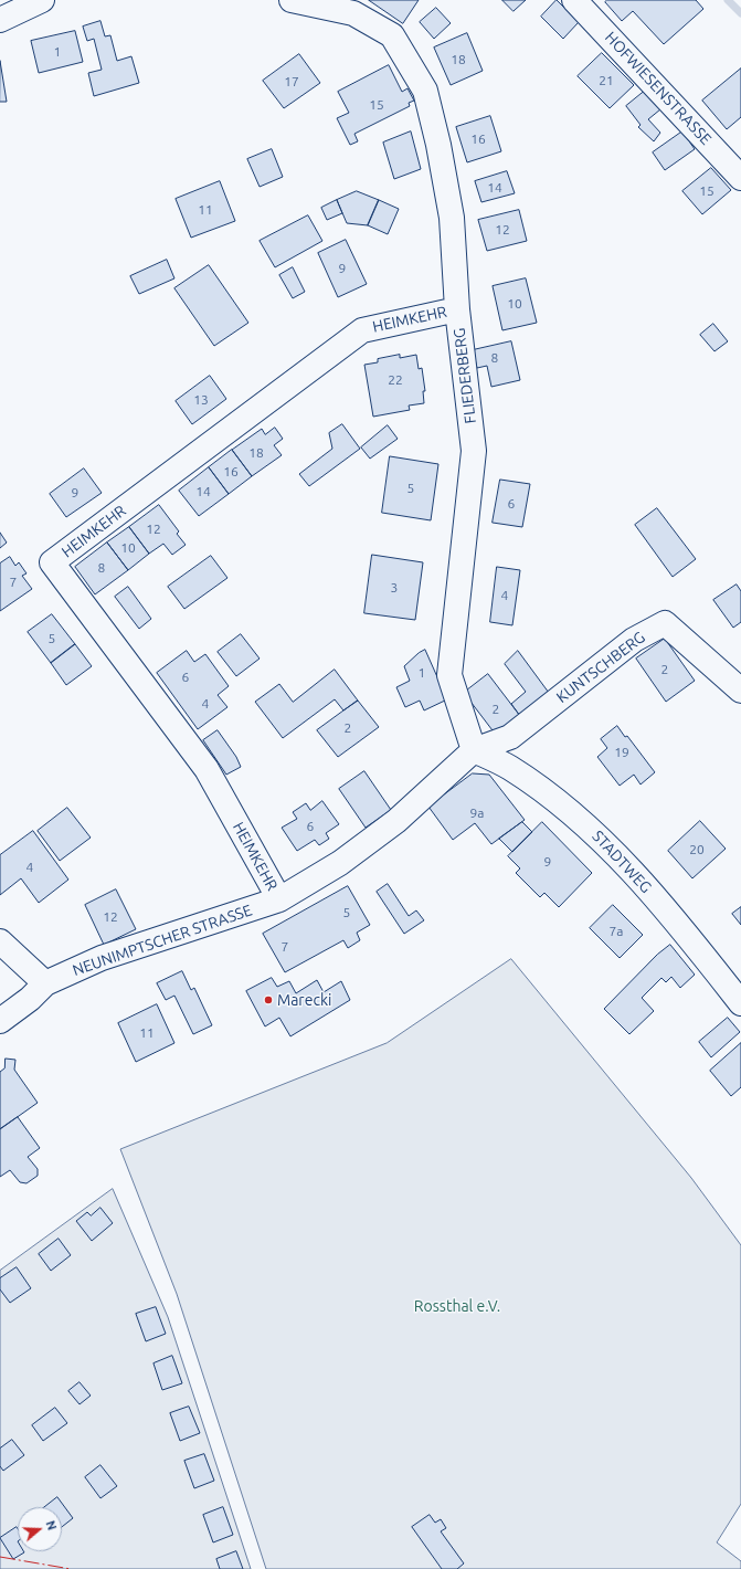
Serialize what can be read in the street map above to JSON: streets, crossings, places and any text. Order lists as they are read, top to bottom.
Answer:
{
  "streets": {
    "street": [
      "HOFWIESENSTRASSE",
      "HEIMKEHR",
      "FLIEDERBERG",
      "KUNTSCHBERG",
      "STADTWEG",
      "NEUNIMPTSCHER STRASSE"
    ]
  },
  "crossings": [
    ["HEIMKEHR", "FLIEDERBERG"],
    ["HEIMKEHR", "NEUNIMPTSCHER STRASSE"],
    ["FLIEDERBERG", "KUNTSCHBERG"],
    ["FLIEDERBERG", "STADTWEG"],
    ["FLIEDERBERG", "NEUNIMPTSCHER STRASSE"],
    ["KUNTSCHBERG", "STADTWEG"],
    ["KUNTSCHBERG", "NEUNIMPTSCHER STRASSE"],
    ["STADTWEG", "NEUNIMPTSCHER STRASSE"]
  ],
  "parks": ["Rossthal e.V."],
  "places": ["Marecki"],
  "house_numbers": [
    "1",
    "18",
    "21",
    "17",
    "15",
    "16",
    "14",
    "15",
    "11",
    "12",
    "9",
    "10",
    "8",
    "22",
    "13",
    "18",
    "16",
    "5",
    "14",
    "9",
    "6",
    "12",
    "10",
    "8",
    "7",
    "3",
    "4",
    "5",
    "2",
    "1",
    "6",
    "4",
    "2",
    "2",
    "19",
    "9a",
    "6",
    "20",
    "9",
    "4",
    "5",
    "12",
    "7a",
    "7",
    "11"
  ],
  "north": "right"
}
